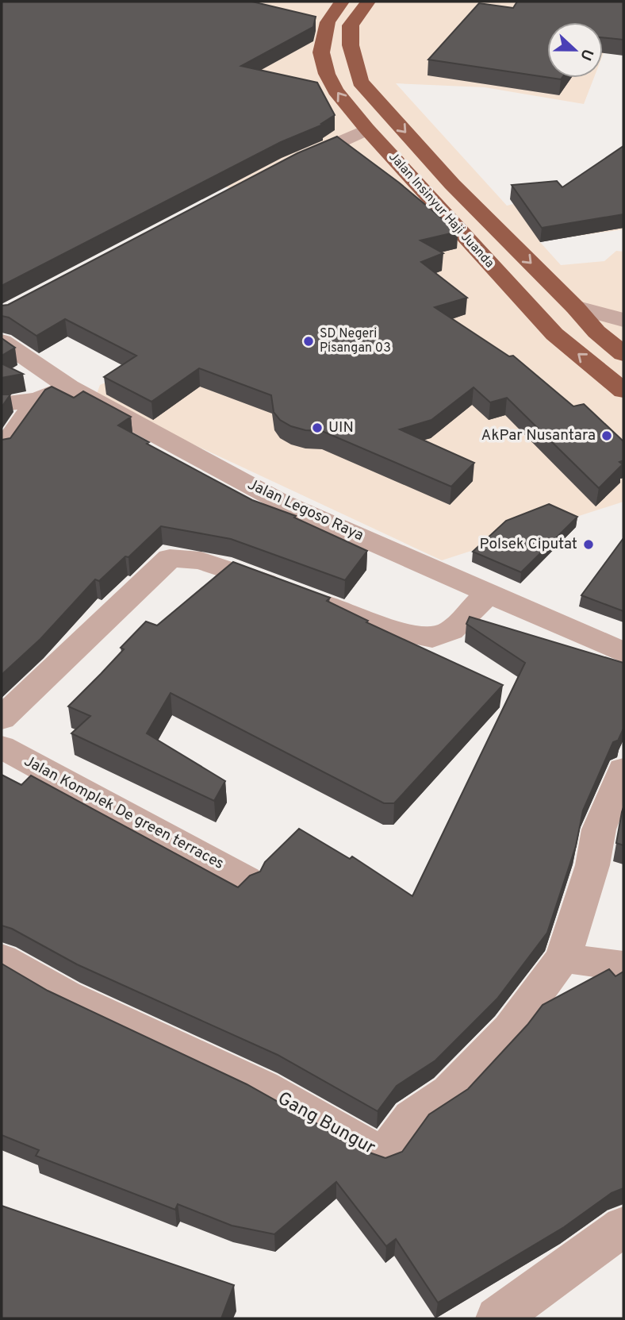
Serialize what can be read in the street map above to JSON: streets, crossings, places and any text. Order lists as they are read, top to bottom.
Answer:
{
  "streets": {
    "highway": ["Jalan Insinyur Haji Juanda"],
    "street": ["Jalan Legoso Raya", "Jalan Komplek De green terraces", "Gang Bungur"]
  },
  "places": [
    "SD Negeri Pisangan 03",
    "UIN",
    "AkPar Nusantara",
    "Polsek Ciputat"
  ],
  "north": "right"
}
